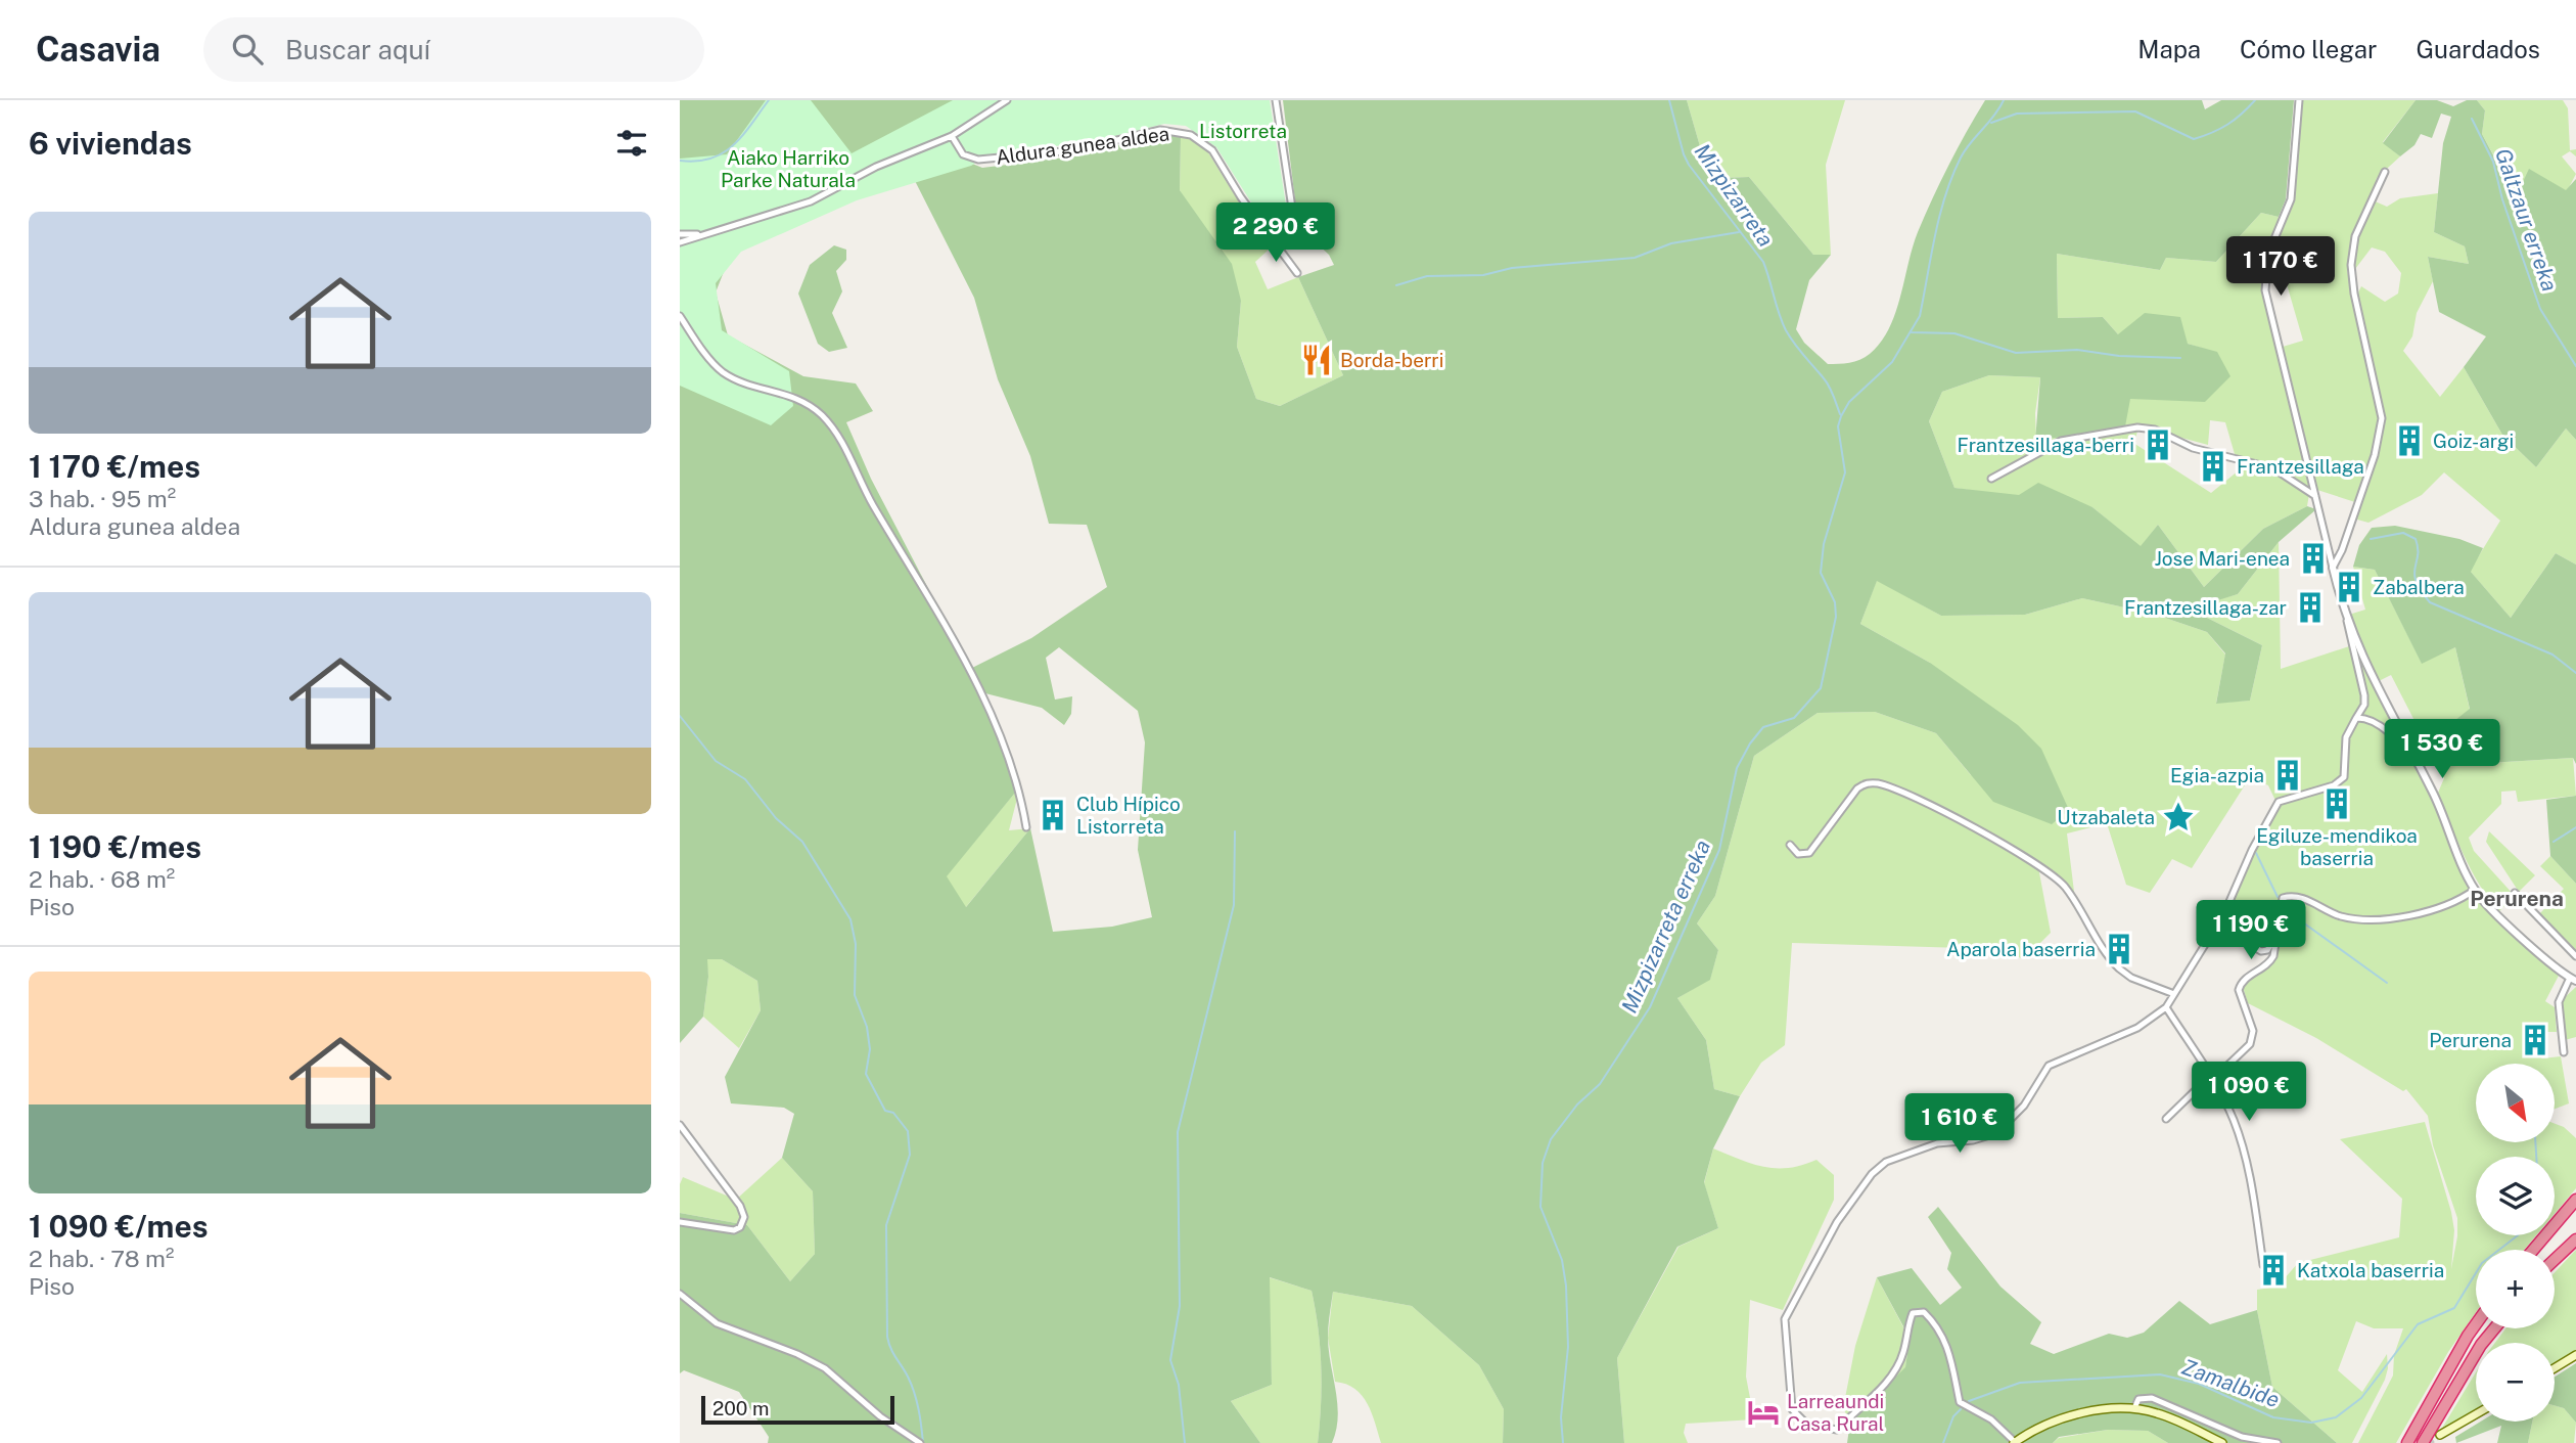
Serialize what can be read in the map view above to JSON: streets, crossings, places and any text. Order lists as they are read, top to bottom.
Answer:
{
  "streets": {
    "street": ["Aldura gunea aldea"]
  },
  "districts": ["Perurena"],
  "water": [
    "Mizpizarreta",
    "Galtzaur erreka",
    "Mizpizarreta erreka",
    "Zamalbide"
  ],
  "parks": ["Listorreta", "Aiako Harriko Parke Naturala"],
  "places": {
    "restaurant": ["Borda-berri"],
    "building": [
      "Goiz-argi",
      "Frantzesillaga-berri",
      "Frantzesillaga",
      "Jose Mari-enea",
      "Zabalbera",
      "Frantzesillaga-zar",
      "Egia-azpia",
      "Egiluze-mendikoa baserria",
      "Club Hípico Listorreta",
      "Aparola baserria",
      "Perurena",
      "Katxola baserria"
    ],
    "place": ["Utzabaleta"],
    "hotel": ["Larreaundi Casa Rural"]
  },
  "scale_bar": "200 m",
  "north": "bottom right",
  "page": {
    "header": "Casavia",
    "search": "Buscar aquí",
    "nav": ["Mapa", "Cómo llegar", "Guardados"],
    "heading": "6 viviendas",
    "list": [
      {
        "name": "1 170 €/mes",
        "note": "3 hab. · 95 m² · Aldura gunea aldea"
      },
      {
        "name": "1 190 €/mes",
        "note": "2 hab. · 68 m² · Piso"
      },
      {
        "name": "1 090 €/mes",
        "note": "2 hab. · 78 m² · Piso"
      }
    ],
    "price": [
      "2 290 €",
      "1 170 €",
      "1 530 €",
      "1 190 €",
      "1 090 €",
      "1 610 €"
    ],
    "map_buttons": ["+", "−"],
    "scale": "200 m"
  }
}
